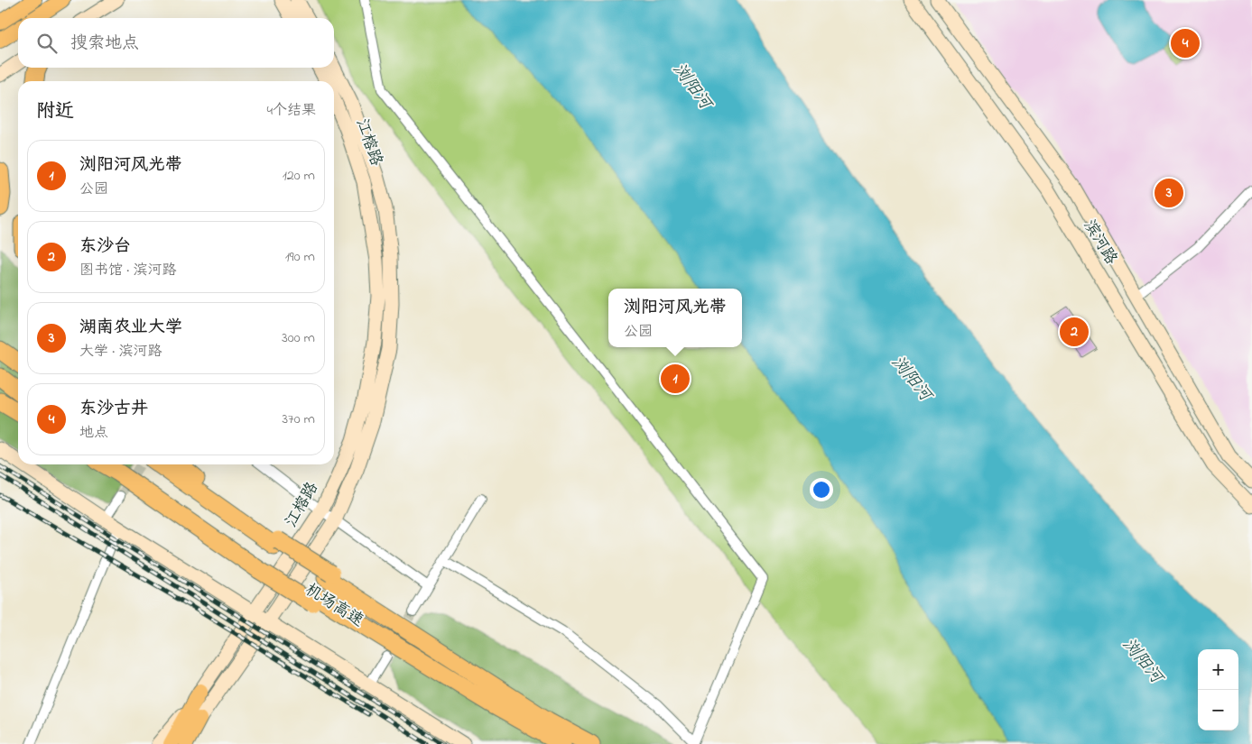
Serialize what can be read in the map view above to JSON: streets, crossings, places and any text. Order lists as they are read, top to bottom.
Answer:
{
  "streets": {
    "highway": ["机场高速"],
    "main road": ["江榕路", "滨河路"]
  },
  "water": ["浏阳河"],
  "page": {
    "search": "搜索地点",
    "pins": [
      "4",
      "3",
      "2",
      "1"
    ],
    "heading": ["附近", "4个结果"],
    "list": [
      {
        "mark": "1",
        "name": "浏阳河风光带",
        "note": "公园",
        "value": "120 m"
      },
      {
        "mark": "2",
        "name": "东沙台",
        "note": "图书馆 · 滨河路",
        "value": "190 m"
      },
      {
        "mark": "3",
        "name": "湖南农业大学",
        "note": "大学 · 滨河路",
        "value": "300 m"
      },
      {
        "mark": "4",
        "name": "东沙古井",
        "note": "地点",
        "value": "370 m"
      }
    ],
    "popup": ["浏阳河风光带", "公园"],
    "map_buttons": ["+", "−"]
  }
}
